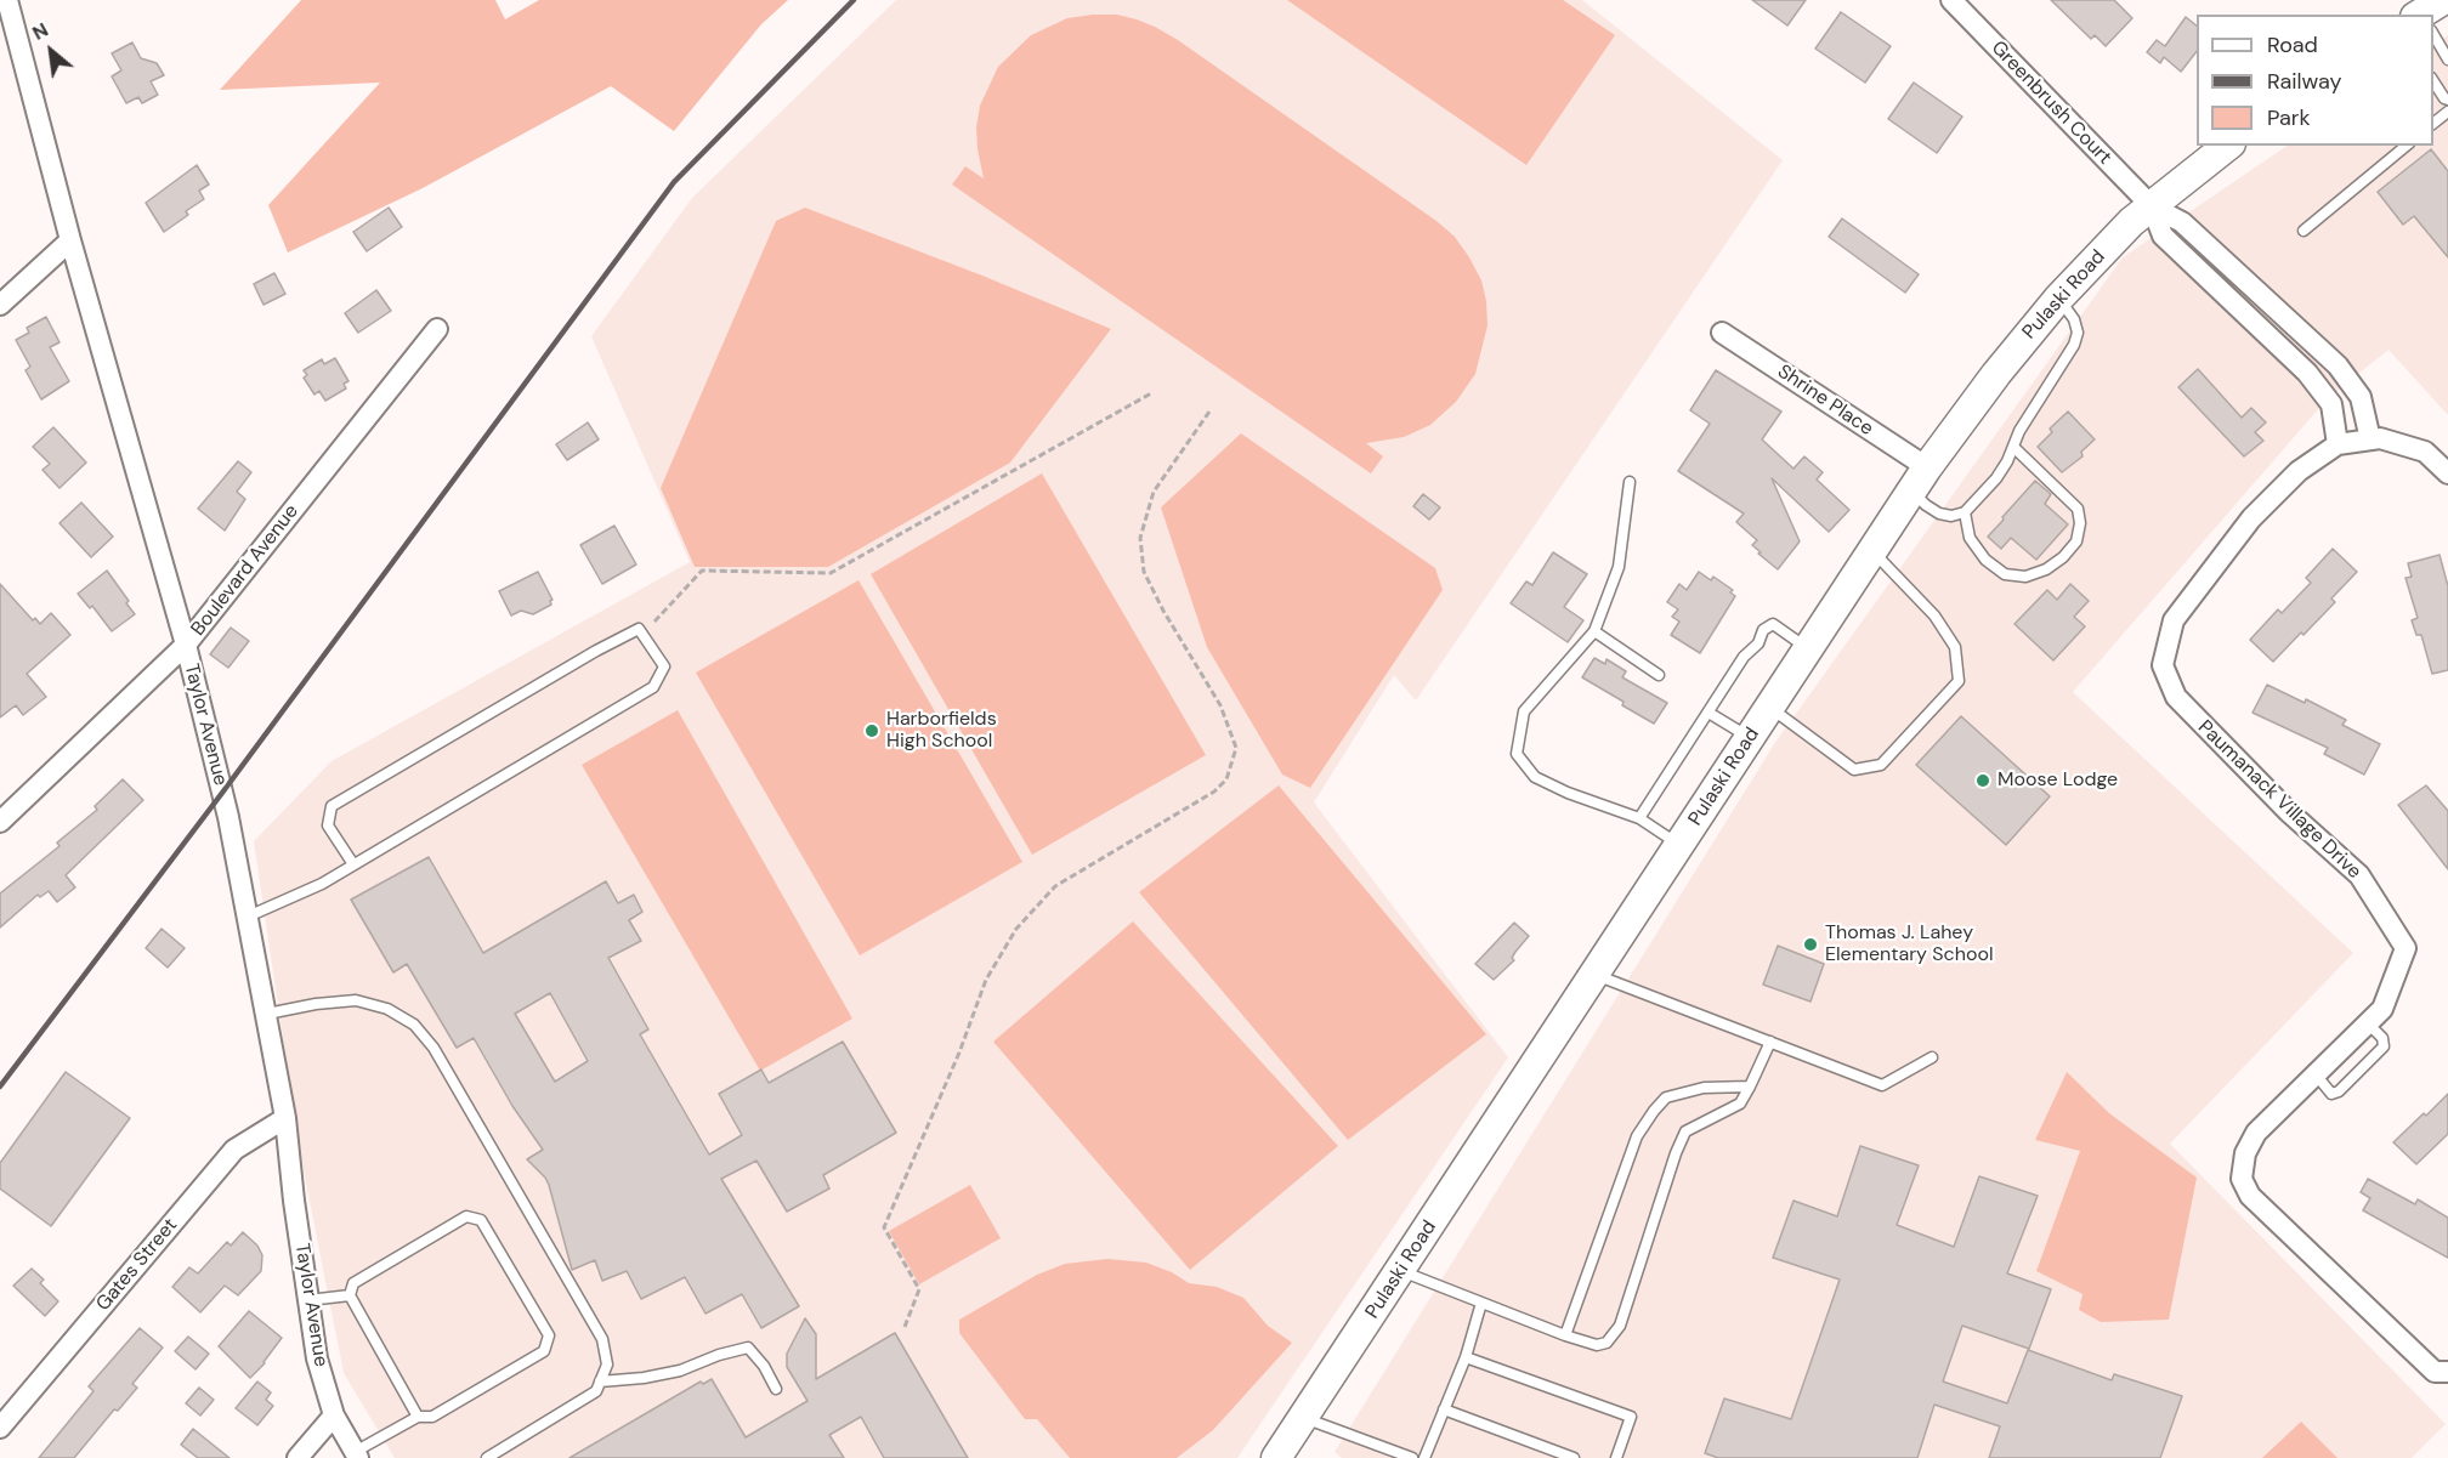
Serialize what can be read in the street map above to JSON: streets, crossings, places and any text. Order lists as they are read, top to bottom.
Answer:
{
  "streets": {
    "main road": ["Pulaski Road"],
    "street": [
      "Greenbrush Court",
      "Shrine Place",
      "Boulevard Avenue",
      "Taylor Avenue",
      "Paumanack Village Drive",
      "Gates Street"
    ]
  },
  "crossings": [
    ["Greenbrush Court", "Pulaski Road"],
    ["Pulaski Road", "Shrine Place"],
    ["Boulevard Avenue", "Taylor Avenue"],
    ["Taylor Avenue", "Gates Street"]
  ],
  "places": ["Harborfields High School", "Moose Lodge", "Thomas J. Lahey Elementary School"],
  "legend": ["Road", "Railway", "Park"],
  "north": "top left"
}
